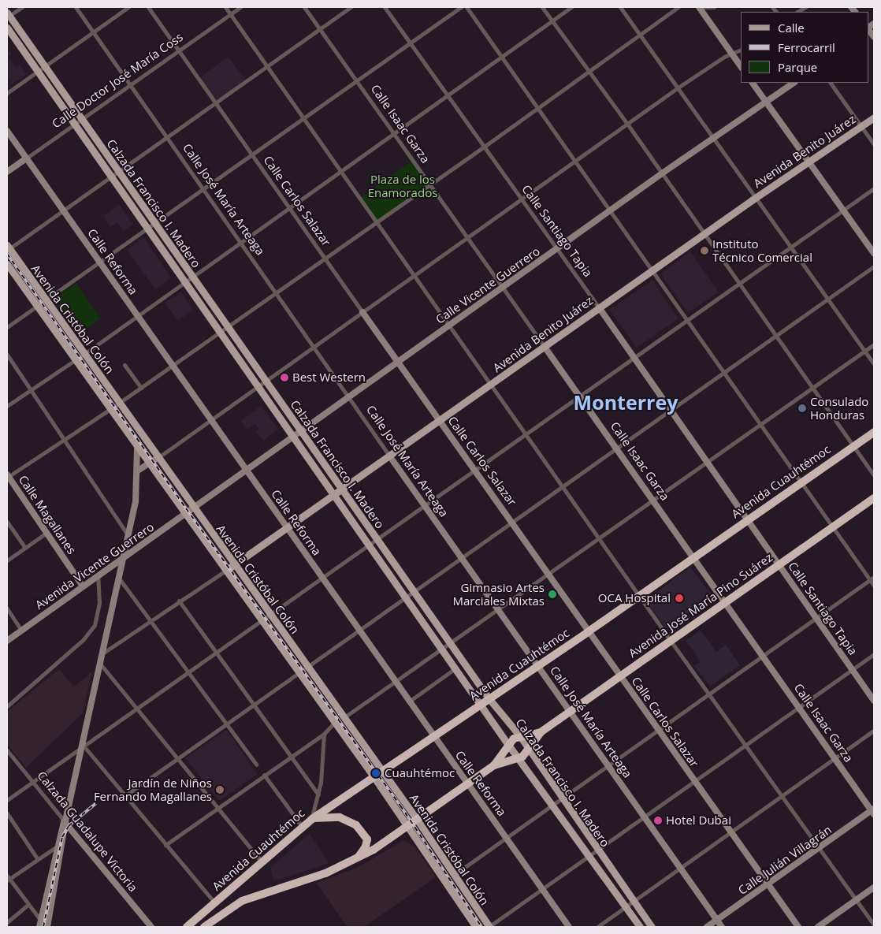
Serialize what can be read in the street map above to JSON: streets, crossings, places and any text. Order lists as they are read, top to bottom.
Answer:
{
  "streets": {
    "highway": ["Avenida Cuauhtémoc", "Avenida José María Pino Suárez"],
    "main road": ["Avenida Benito Juárez", "Calzada Francisco I. Madero", "Avenida Cristóbal Colón"],
    "street": [
      "Calle Doctor José María Coss",
      "Calle Isaac Garza",
      "Calle José María Arteaga",
      "Calle Carlos Salazar",
      "Calle Santiago Tapia",
      "Calle Reforma",
      "Calle Vicente Guerrero",
      "Calle Magallanes",
      "Avenida Vicente Guerrero",
      "Calzada Guadalupe Victoria",
      "Calle Julián Villagrán"
    ]
  },
  "crossings": [
    ["Calle Doctor José María Coss", "Calle José María Arteaga"],
    ["Calle Doctor José María Coss", "Calle Carlos Salazar"],
    ["Calle Doctor José María Coss", "Calzada Francisco I. Madero"],
    ["Calle Doctor José María Coss", "Calle Reforma"],
    ["Calle Isaac Garza", "Avenida Benito Juárez"],
    ["Calle Isaac Garza", "Calle Vicente Guerrero"],
    ["Calle Isaac Garza", "Avenida Cuauhtémoc"],
    ["Calle Isaac Garza", "Avenida José María Pino Suárez"],
    ["Calle Isaac Garza", "Calle Julián Villagrán"],
    ["Avenida Benito Juárez", "Calle José María Arteaga"],
    ["Avenida Benito Juárez", "Calle Carlos Salazar"],
    ["Avenida Benito Juárez", "Calzada Francisco I. Madero"],
    ["Avenida Benito Juárez", "Calle Santiago Tapia"],
    ["Avenida Benito Juárez", "Calle Reforma"],
    ["Avenida Benito Juárez", "Avenida Cristóbal Colón"],
    ["Calle José María Arteaga", "Calle Vicente Guerrero"],
    ["Calle José María Arteaga", "Avenida Cuauhtémoc"],
    ["Calle José María Arteaga", "Avenida José María Pino Suárez"],
    ["Calle José María Arteaga", "Calle Julián Villagrán"],
    ["Calle Carlos Salazar", "Calle Vicente Guerrero"],
    ["Calle Carlos Salazar", "Avenida Cuauhtémoc"],
    ["Calle Carlos Salazar", "Avenida José María Pino Suárez"],
    ["Calle Carlos Salazar", "Calle Julián Villagrán"],
    ["Calzada Francisco I. Madero", "Calle Vicente Guerrero"],
    ["Calzada Francisco I. Madero", "Avenida Cuauhtémoc"],
    ["Calzada Francisco I. Madero", "Avenida José María Pino Suárez"],
    ["Calle Santiago Tapia", "Calle Vicente Guerrero"],
    ["Calle Santiago Tapia", "Avenida Cuauhtémoc"],
    ["Calle Santiago Tapia", "Avenida José María Pino Suárez"],
    ["Calle Reforma", "Calle Vicente Guerrero"],
    ["Calle Reforma", "Avenida Cuauhtémoc"],
    ["Calle Reforma", "Avenida José María Pino Suárez"],
    ["Calle Vicente Guerrero", "Avenida Cristóbal Colón"],
    ["Calle Vicente Guerrero", "Avenida Vicente Guerrero"],
    ["Avenida Cristóbal Colón", "Avenida Cuauhtémoc"],
    ["Avenida Cristóbal Colón", "Avenida Vicente Guerrero"],
    ["Avenida Cristóbal Colón", "Avenida José María Pino Suárez"],
    ["Calle Magallanes", "Avenida Vicente Guerrero"]
  ],
  "districts": ["Monterrey"],
  "parks": ["Plaza de los Enamorados"],
  "places": [
    "Instituto Técnico Comercial",
    "Best Western",
    "Consulado Honduras",
    "Gimnasio Artes Marciales Mixtas",
    "OCA Hospital",
    "Cuauhtémoc",
    "Jardín de Niños Fernando Magallanes",
    "Hotel Dubai"
  ],
  "legend": ["Calle", "Ferrocarril", "Parque"]
}
